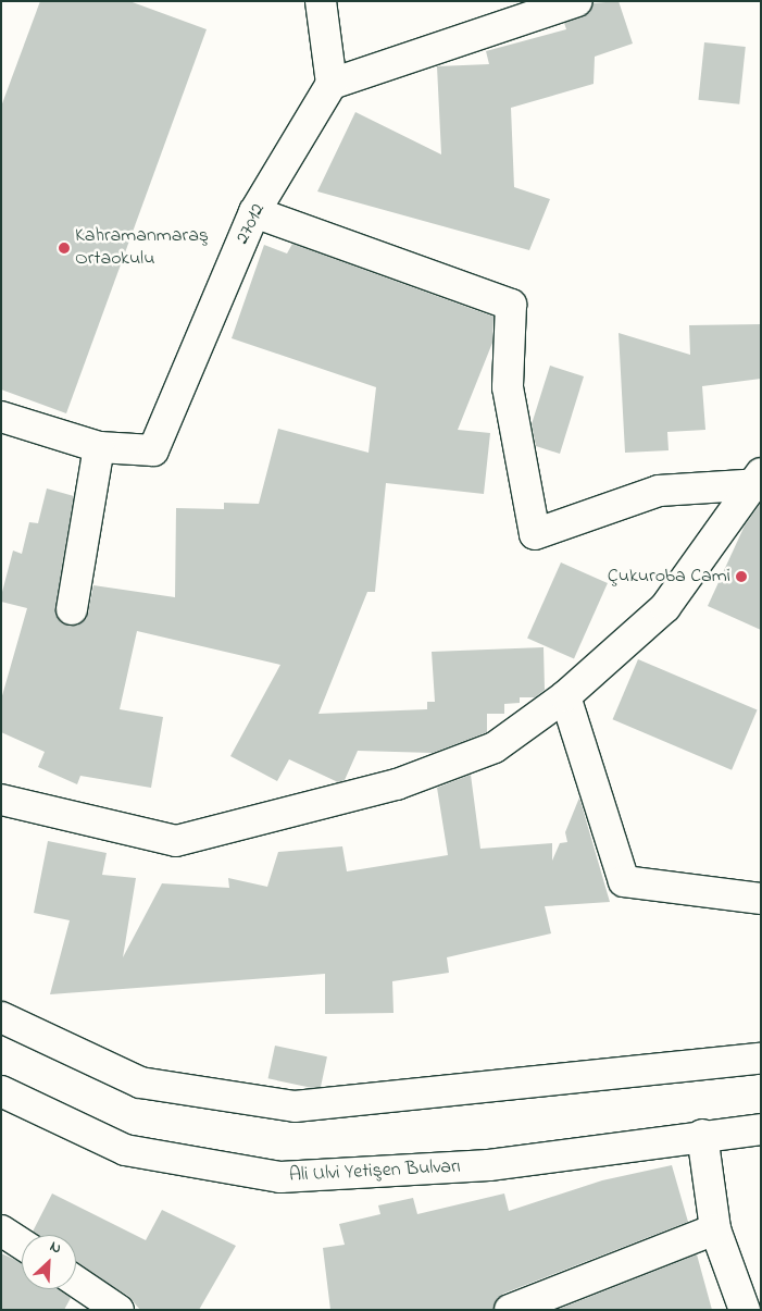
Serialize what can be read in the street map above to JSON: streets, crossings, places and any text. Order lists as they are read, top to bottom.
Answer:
{
  "streets": {
    "street": ["27012", "Ali Ulvi Yetişen Bulvarı"]
  },
  "places": ["Kahramanmaraş Ortaokulu", "Çukuroba Cami"],
  "north": "top right"
}
